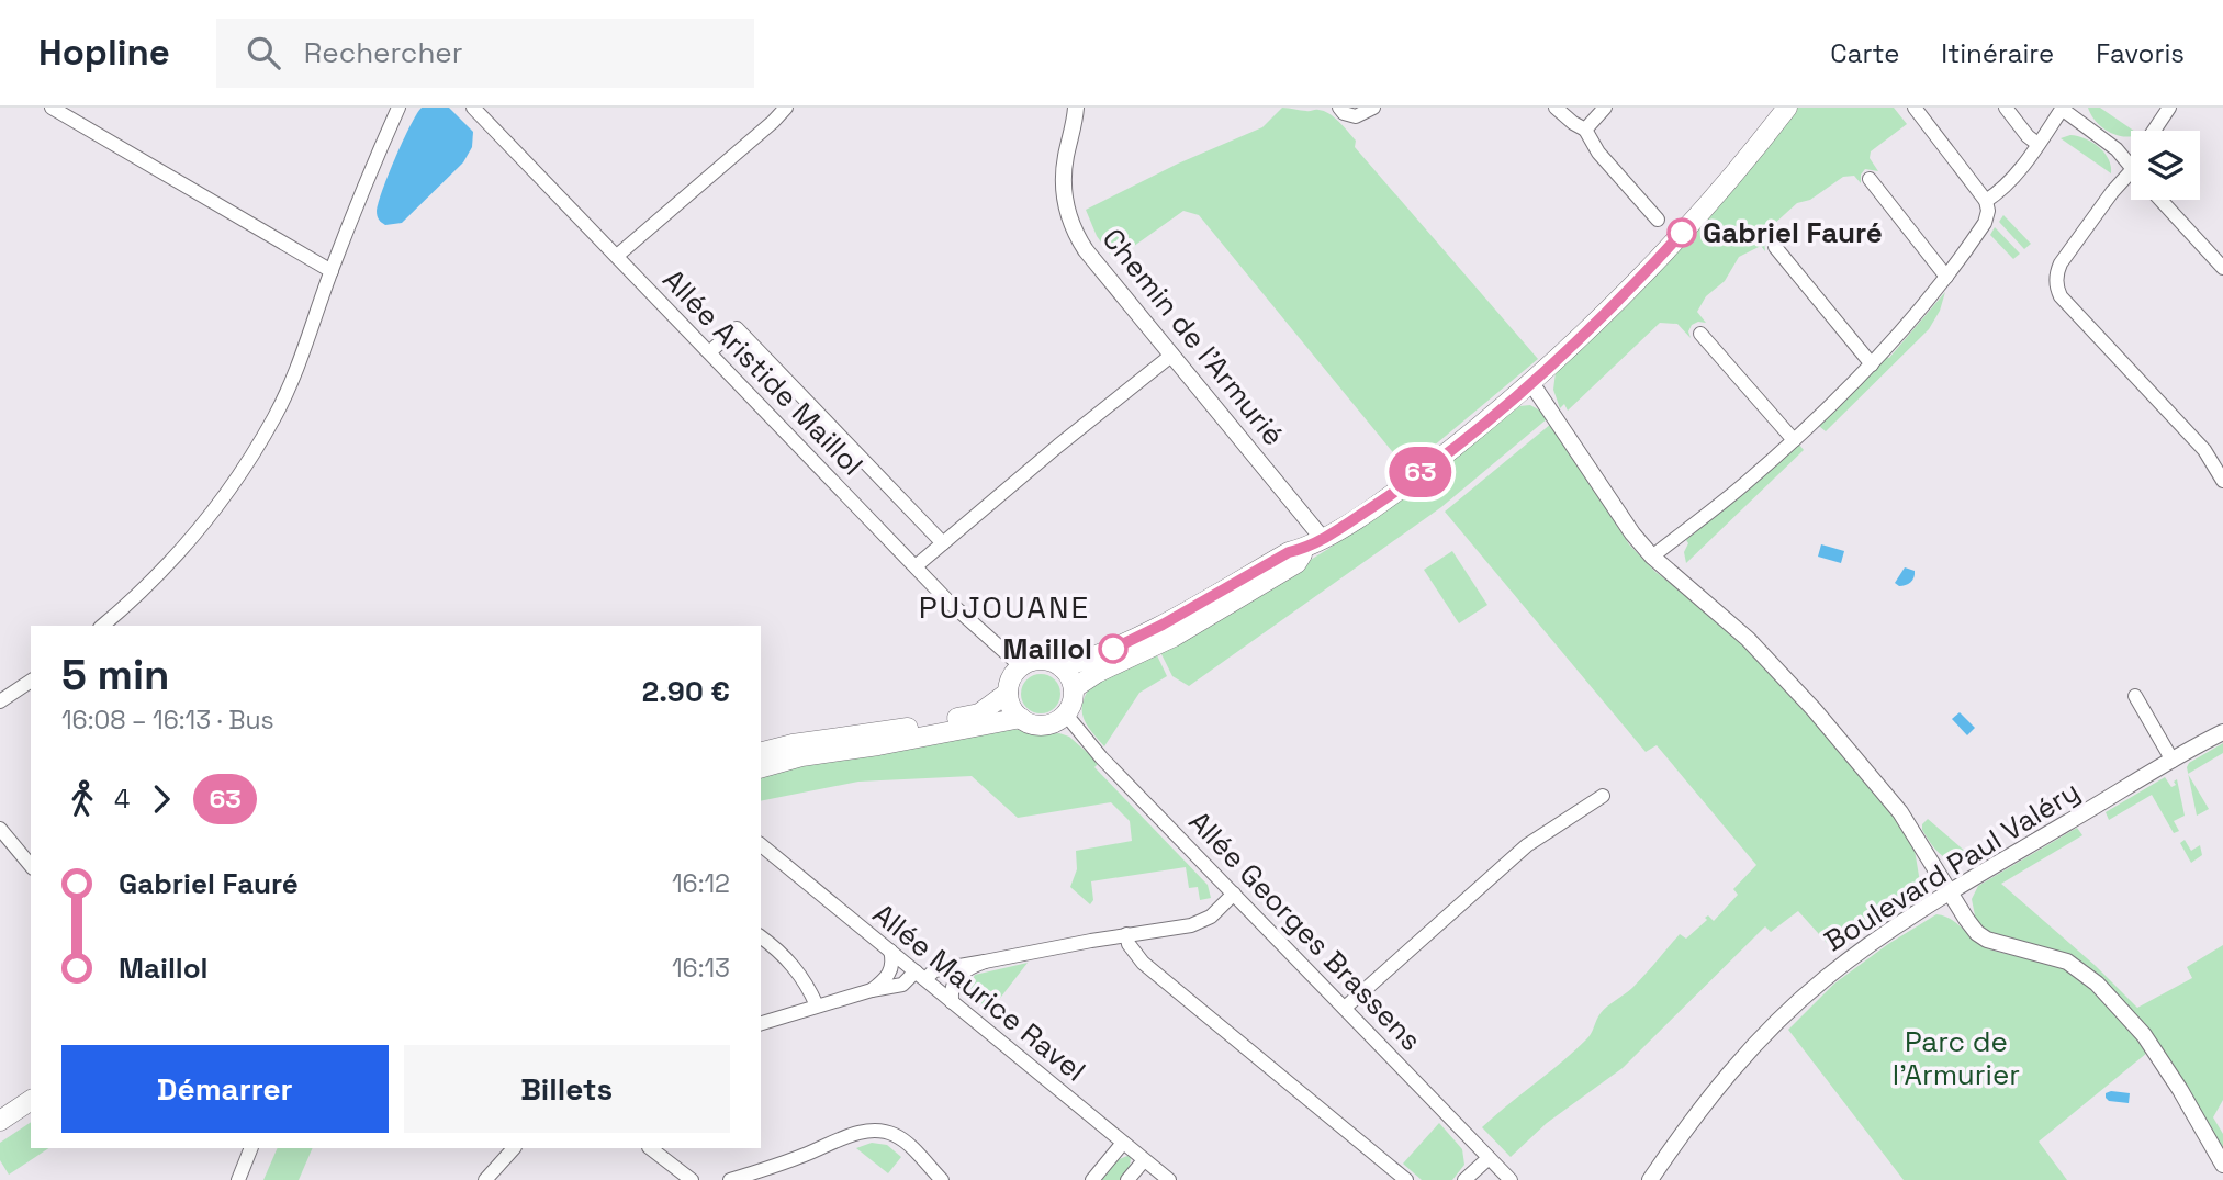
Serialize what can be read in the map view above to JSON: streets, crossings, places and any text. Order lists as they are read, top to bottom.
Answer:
{
  "streets": {
    "street": [
      "Chemin de l'Armurié",
      "Allée Aristide Maillol",
      "Boulevard Paul Valéry",
      "Allée Georges Brassens",
      "Allée Maurice Ravel"
    ]
  },
  "crossings": [
    ["Allée Aristide Maillol", "Allée Georges Brassens"]
  ],
  "districts": ["PUJOUANE"],
  "parks": ["Parc de l'Armurier"],
  "places": ["Gabriel Fauré", "Maillol"],
  "lines": ["bus line 63"],
  "page": {
    "header": "Hopline",
    "search": "Rechercher",
    "nav": ["Carte", "Itinéraire", "Favoris"],
    "on_map": "63",
    "heading": ["5 min", "16:08 – 16:13 · Bus", "2.90 €"],
    "legs": ["4", "63"],
    "list": [
      {
        "name": "Gabriel Fauré",
        "value": "16:12"
      },
      {
        "name": "Maillol",
        "value": "16:13"
      }
    ],
    "buttons": ["Démarrer", "Billets"]
  }
}
